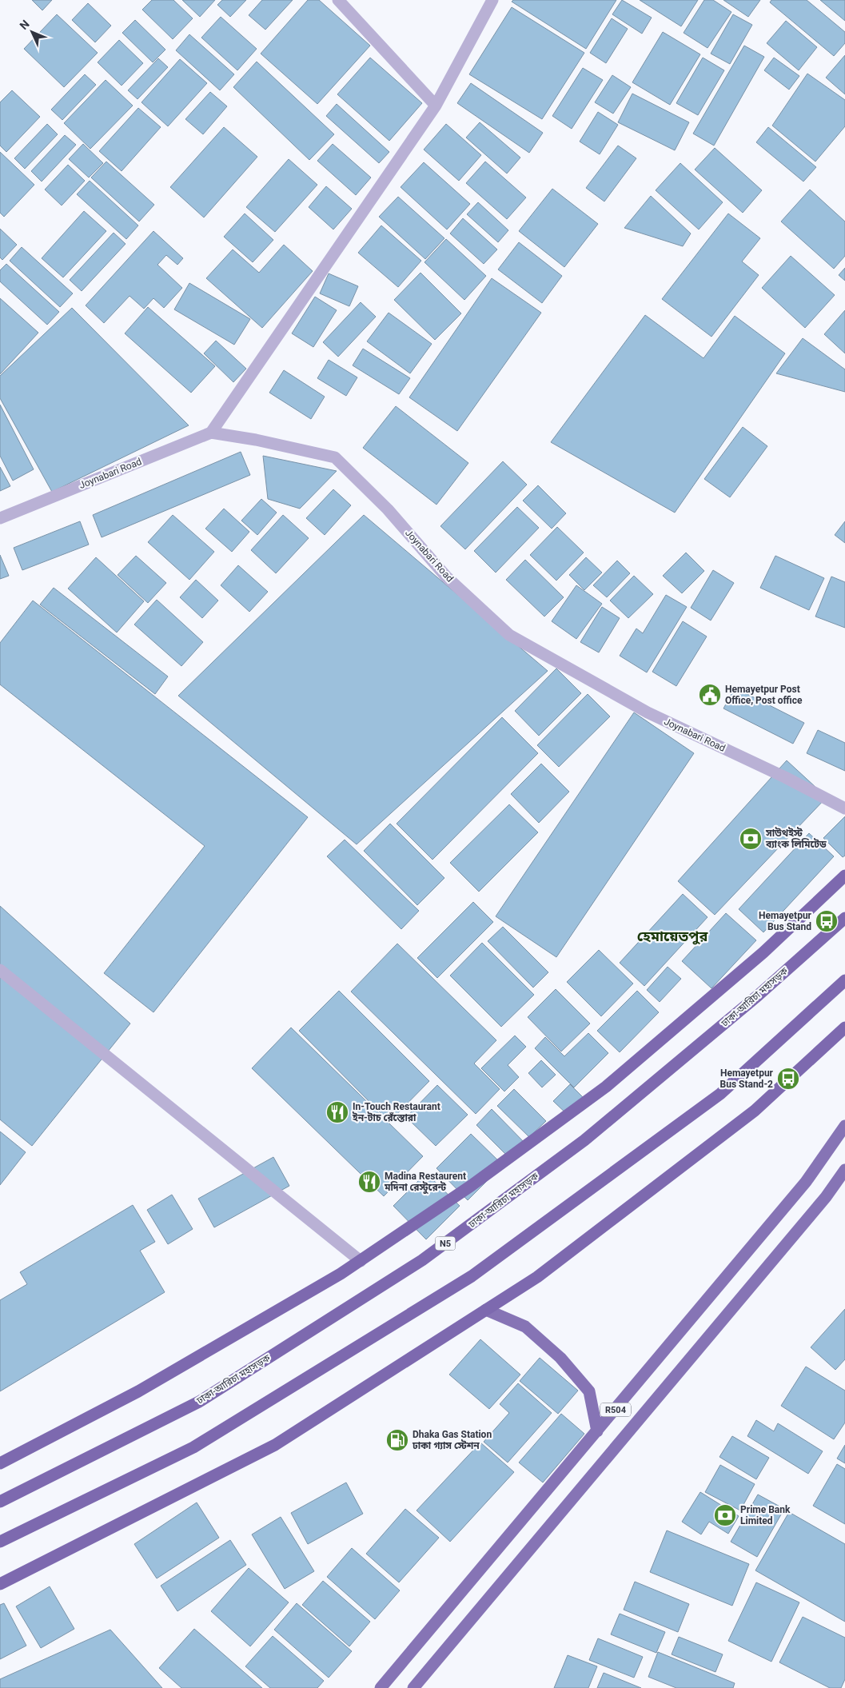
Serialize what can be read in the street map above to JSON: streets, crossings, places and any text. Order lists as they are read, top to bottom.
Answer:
{
  "streets": {
    "highway": ["ঢাকা-আরিচা মহাসড়ক", "N5"],
    "main road": ["R504"],
    "street": ["Joynabari Road"]
  },
  "districts": ["হেমায়েতপুর"],
  "places": {
    "public building": ["Hemayetpur Post Office, Post office"],
    "bank": ["সাউথইস্ট ব্যাংক লিমিটেড", "Prime Bank Limited"],
    "bus stop": ["Hemayetpur Bus Stand", "Hemayetpur Bus Stand-2"],
    "restaurant": ["In-Touch Restaurant ইন-টাচ রেঁস্তোরা", "Madina Restaurent মদিনা রেস্টুরেন্ট"],
    "fuel station": ["Dhaka Gas Station ঢাকা গ্যাস স্টেশন"]
  },
  "north": "top left"
}
